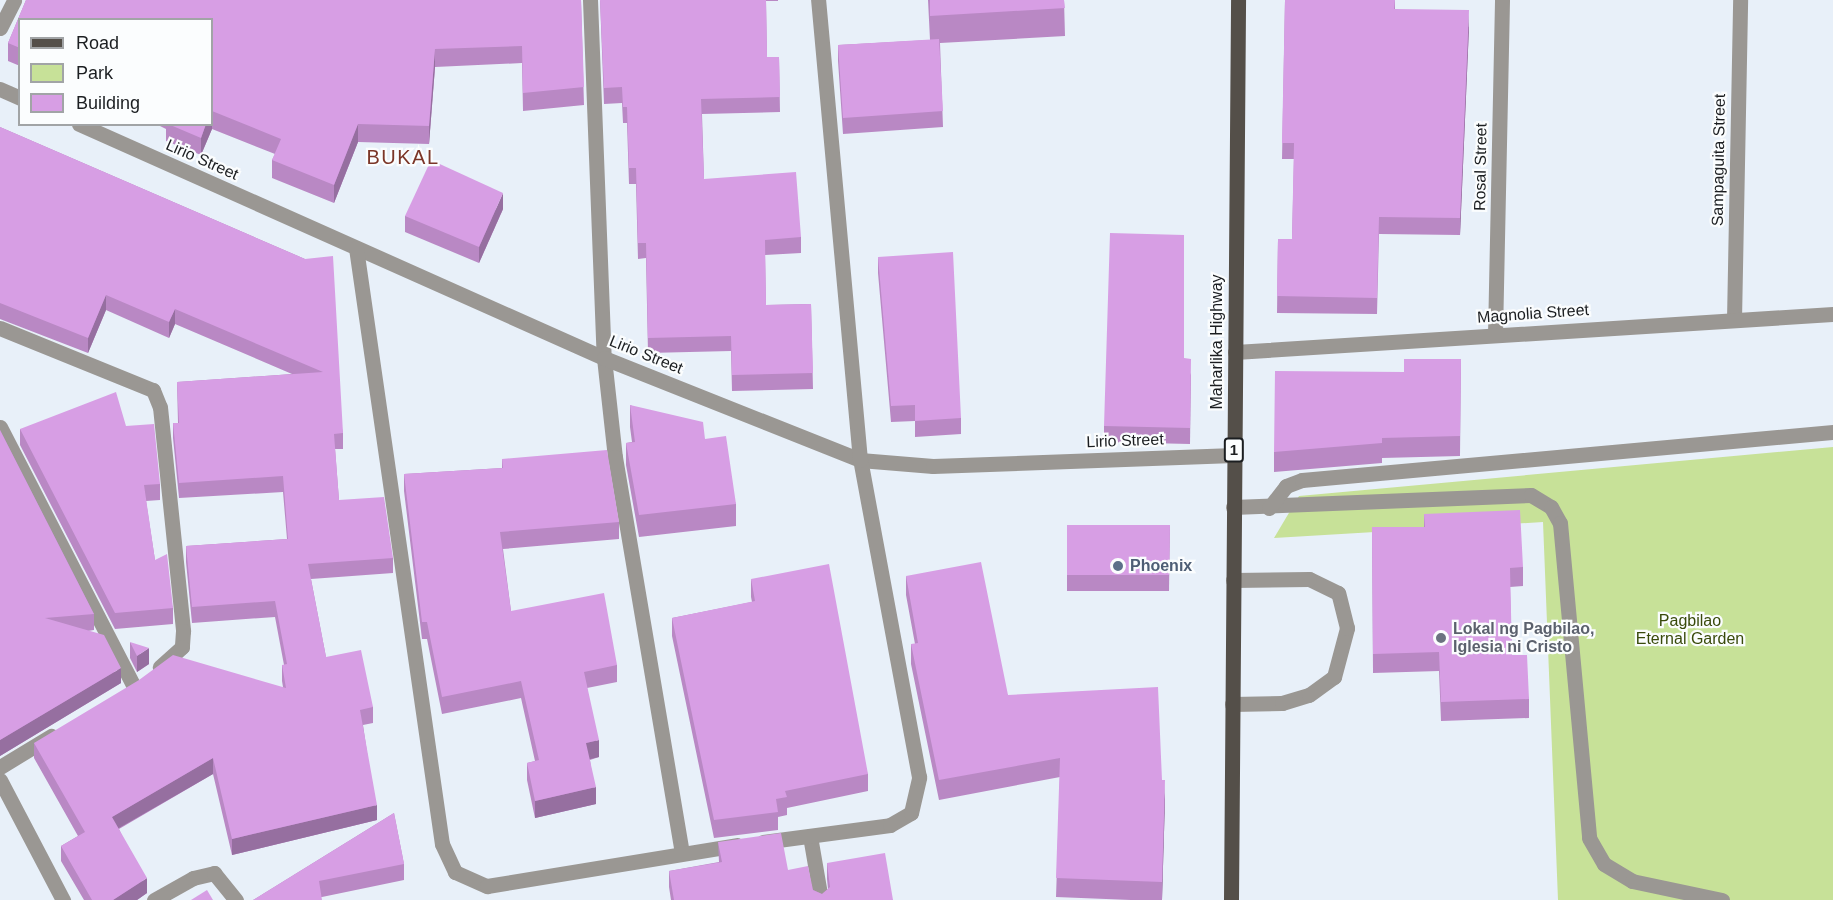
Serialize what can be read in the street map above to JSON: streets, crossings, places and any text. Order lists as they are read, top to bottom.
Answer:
{
  "streets": {
    "main road": ["Maharlika Highway", "1"],
    "street": [
      "Lirio Street",
      "Sampaguita Street",
      "Rosal Street",
      "Magnolia Street"
    ]
  },
  "crossings": [
    ["Lirio Street", "Maharlika Highway"],
    ["Sampaguita Street", "Magnolia Street"],
    ["Rosal Street", "Magnolia Street"],
    ["Magnolia Street", "Maharlika Highway"]
  ],
  "districts": ["BUKAL"],
  "parks": ["Pagbilao Eternal Garden"],
  "places": ["Phoenix", "Lokal ng Pagbilao, Iglesia ni Cristo"],
  "legend": ["Road", "Park", "Building"]
}
